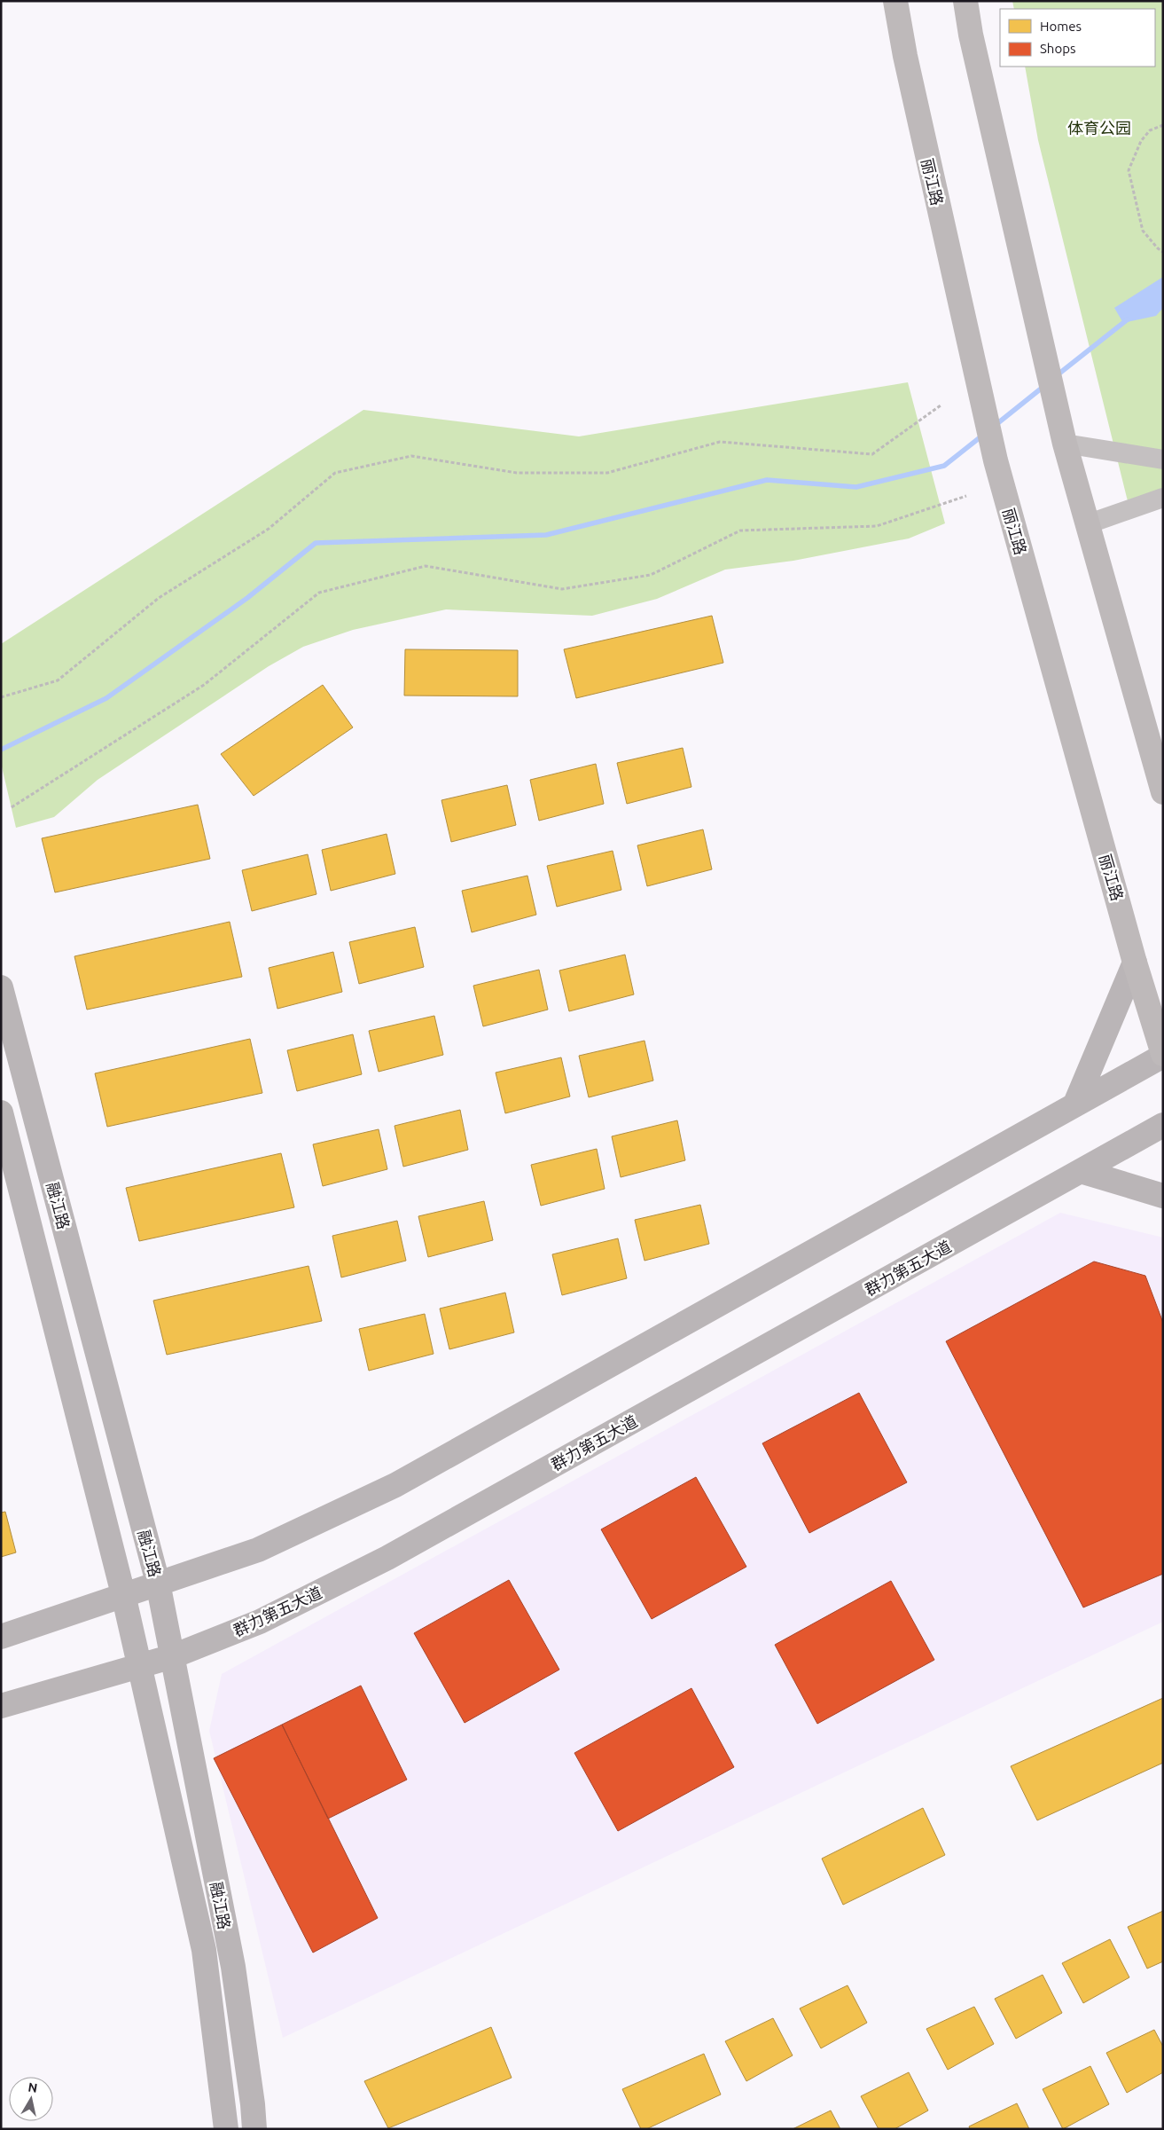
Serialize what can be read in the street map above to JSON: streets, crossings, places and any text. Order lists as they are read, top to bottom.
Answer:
{
  "streets": {
    "main road": ["丽江路", "融江路", "群力第五大道"]
  },
  "crossings": [
    ["融江路", "群力第五大道"]
  ],
  "parks": ["体育公园"],
  "legend": ["Homes", "Shops"],
  "north": "top"
}
